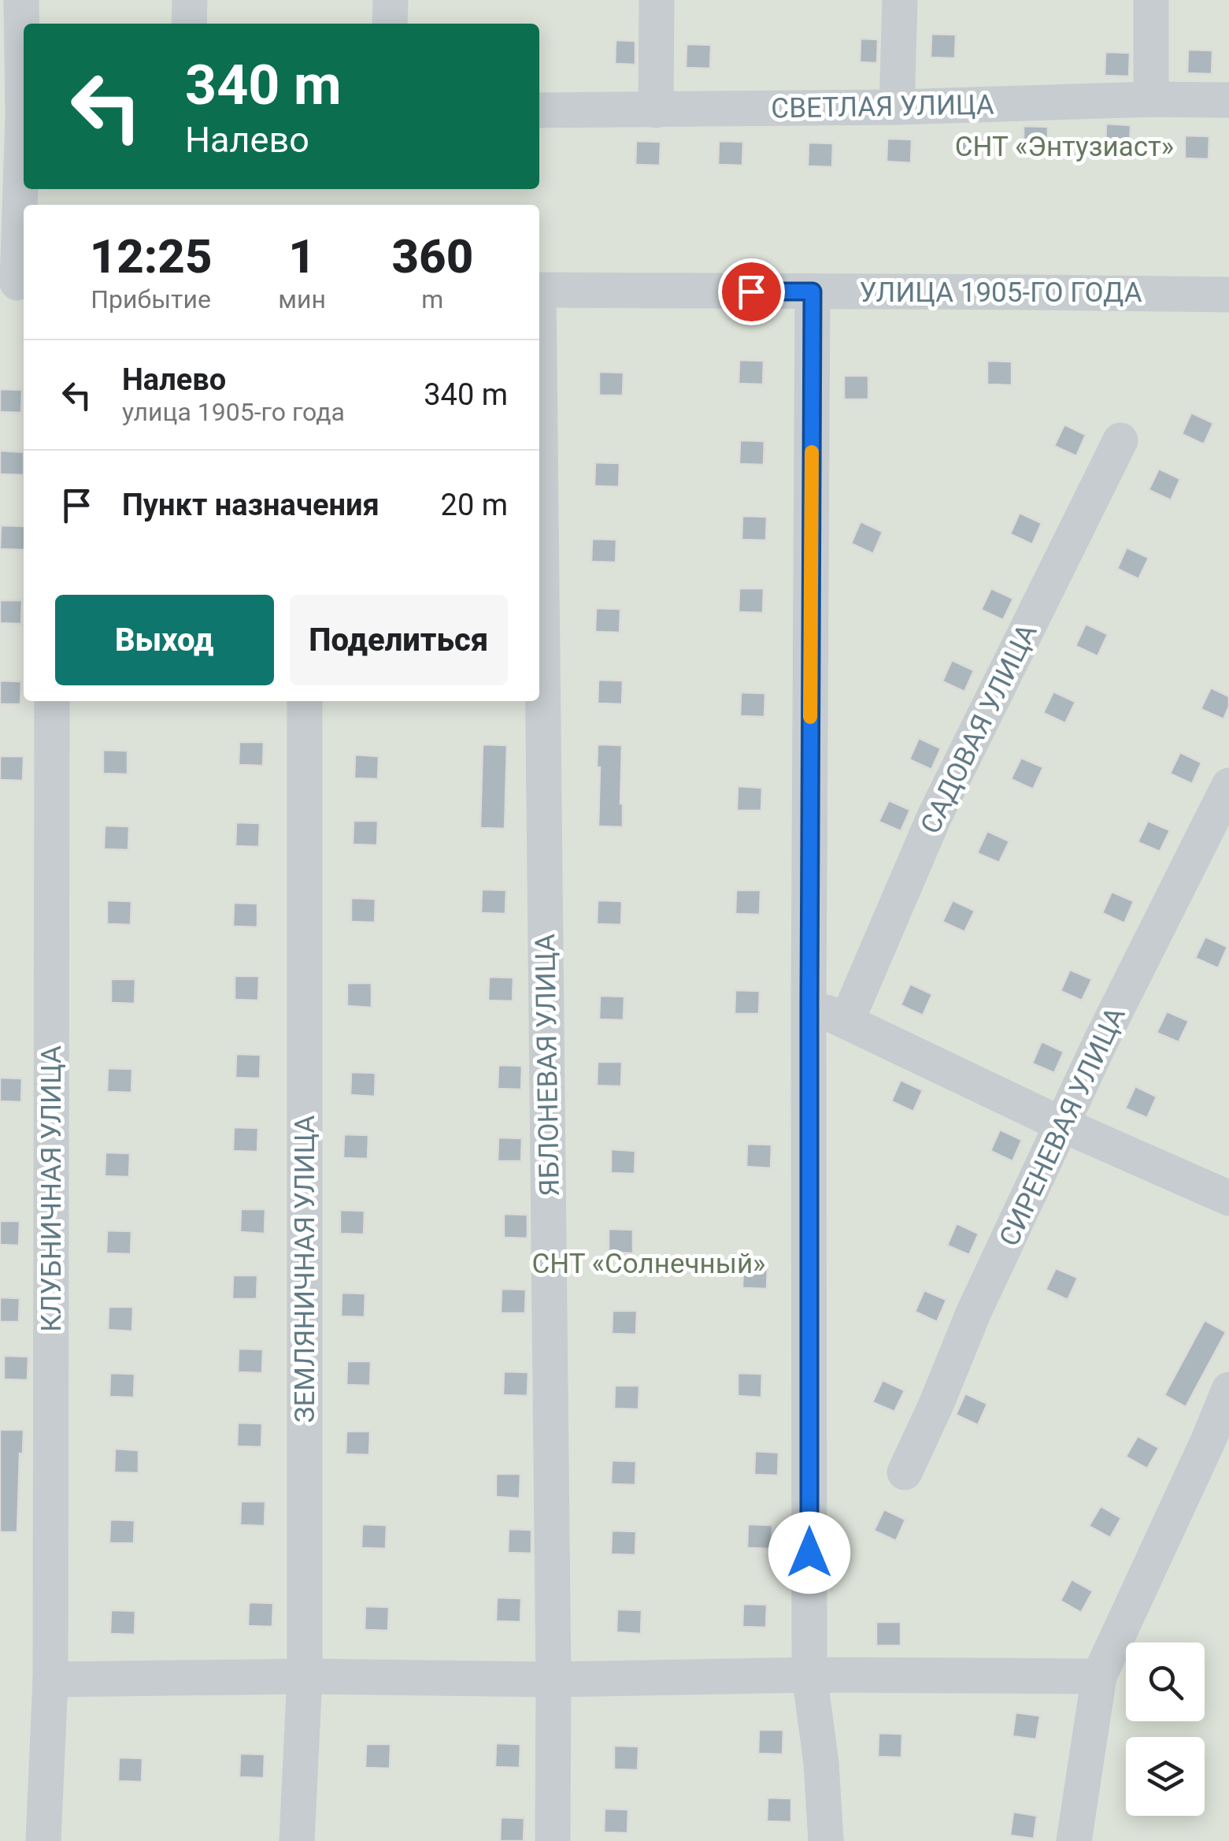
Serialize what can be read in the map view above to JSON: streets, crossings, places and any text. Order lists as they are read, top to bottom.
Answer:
{
  "streets": {
    "street": [
      "СВЕТЛАЯ УЛИЦА",
      "УЛИЦА 1905-ГО ГОДА",
      "САДОВАЯ УЛИЦА",
      "ЯБЛОНЕВАЯ УЛИЦА",
      "СИРЕНЕВАЯ УЛИЦА",
      "КЛУБНИЧНАЯ УЛИЦА",
      "ЗЕМЛЯНИЧНАЯ УЛИЦА"
    ]
  },
  "parks": ["СНТ «Энтузиаст»", "СНТ «Солнечный»"],
  "page": {
    "turn": ["340 m", "Налево"],
    "eta": [
      "12:25",
      "Прибытие",
      "1",
      "мин",
      "360",
      "m"
    ],
    "list": [
      {
        "name": "Налево",
        "note": "улица 1905-го года",
        "value": "340 m"
      },
      {
        "name": "Пункт назначения",
        "value": "20 m"
      }
    ],
    "buttons": ["Выход", "Поделиться"]
  }
}
